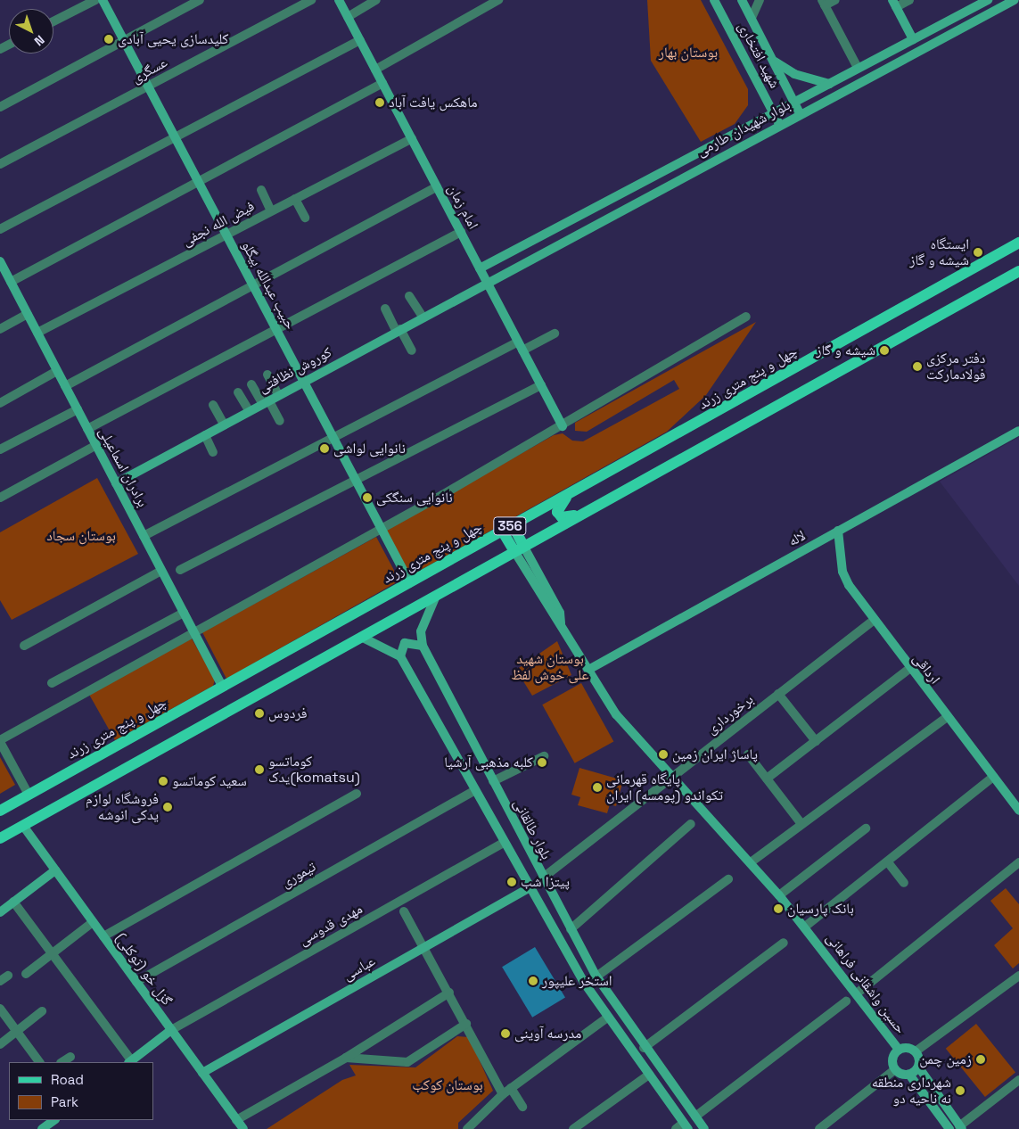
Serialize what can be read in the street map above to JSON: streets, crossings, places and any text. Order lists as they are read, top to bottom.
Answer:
{
  "streets": {
    "main road": ["چهل و پنج متری زرند", "356"],
    "street": [
      "شهید افتخاری",
      "عسگری",
      "بلوار شهیدان طارمی",
      "امام زمان",
      "فیض الله نجفی",
      "حبیب عبدالله بیگلو",
      "کوروش نظافتی",
      "برادران اسماعیلی",
      "لاله",
      "ارداقی",
      "برخورداری",
      "بلوار طالقانی",
      "تیموری",
      "مهدی قدوسی",
      "عباسی",
      "گزل خو (توکلی)",
      "حسین واشقانی فراهانی"
    ]
  },
  "crossings": [
    ["شهید افتخاری", "بلوار شهیدان طارمی"],
    ["عسگری", "حبیب عبدالله بیگلو"],
    ["بلوار شهیدان طارمی", "امام زمان"],
    ["بلوار شهیدان طارمی", "کوروش نظافتی"],
    ["امام زمان", "فیض الله نجفی"],
    ["امام زمان", "کوروش نظافتی"],
    ["فیض الله نجفی", "حبیب عبدالله بیگلو"],
    ["فیض الله نجفی", "برادران اسماعیلی"],
    ["حبیب عبدالله بیگلو", "کوروش نظافتی"],
    ["حبیب عبدالله بیگلو", "چهل و پنج متری زرند"],
    ["کوروش نظافتی", "برادران اسماعیلی"],
    ["چهل و پنج متری زرند", "برادران اسماعیلی"],
    ["356", "گزل خو (توکلی)"],
    ["356", "حسین واشقانی فراهانی"],
    ["لاله", "ارداقی"],
    ["لاله", "حسین واشقانی فراهانی"],
    ["ارداقی", "برخورداری"],
    ["برخورداری", "بلوار طالقانی"],
    ["برخورداری", "حسین واشقانی فراهانی"],
    ["تیموری", "گزل خو (توکلی)"],
    ["مهدی قدوسی", "گزل خو (توکلی)"],
    ["عباسی", "گزل خو (توکلی)"]
  ],
  "parks": [
    "بوستان بهار",
    "بوستان سجاد",
    "بوستان شهید علی خوش لفظ",
    "بوستان کوکب"
  ],
  "places": [
    "کلیدسازی یحیی آبادی",
    "ماهکس یافت آباد",
    "ایستگاه شیشه و گاز",
    "شیشه و گاز",
    "دفتر مرکزی فولادمارکت",
    "نانوایی لواشی",
    "نانوایی سنگکی",
    "فردوس",
    "پاساژ ایران زمین",
    "کلبه مذهبی آرشیا",
    "کوماتسو یدک(komatsu)",
    "سعید کوماتسو",
    "پایگاه قهرمانی تکواندو (پومسه) ایران",
    "فروشگاه لوازم یدکی انوشه",
    "پیتزا شب",
    "بانک پارسیان",
    "استخر علیپور",
    "مدرسه آوینی",
    "زمین چمن",
    "شهرداری منطقه نه ناحیه دو"
  ],
  "legend": ["Road", "Park"],
  "north": "bottom right"
}
